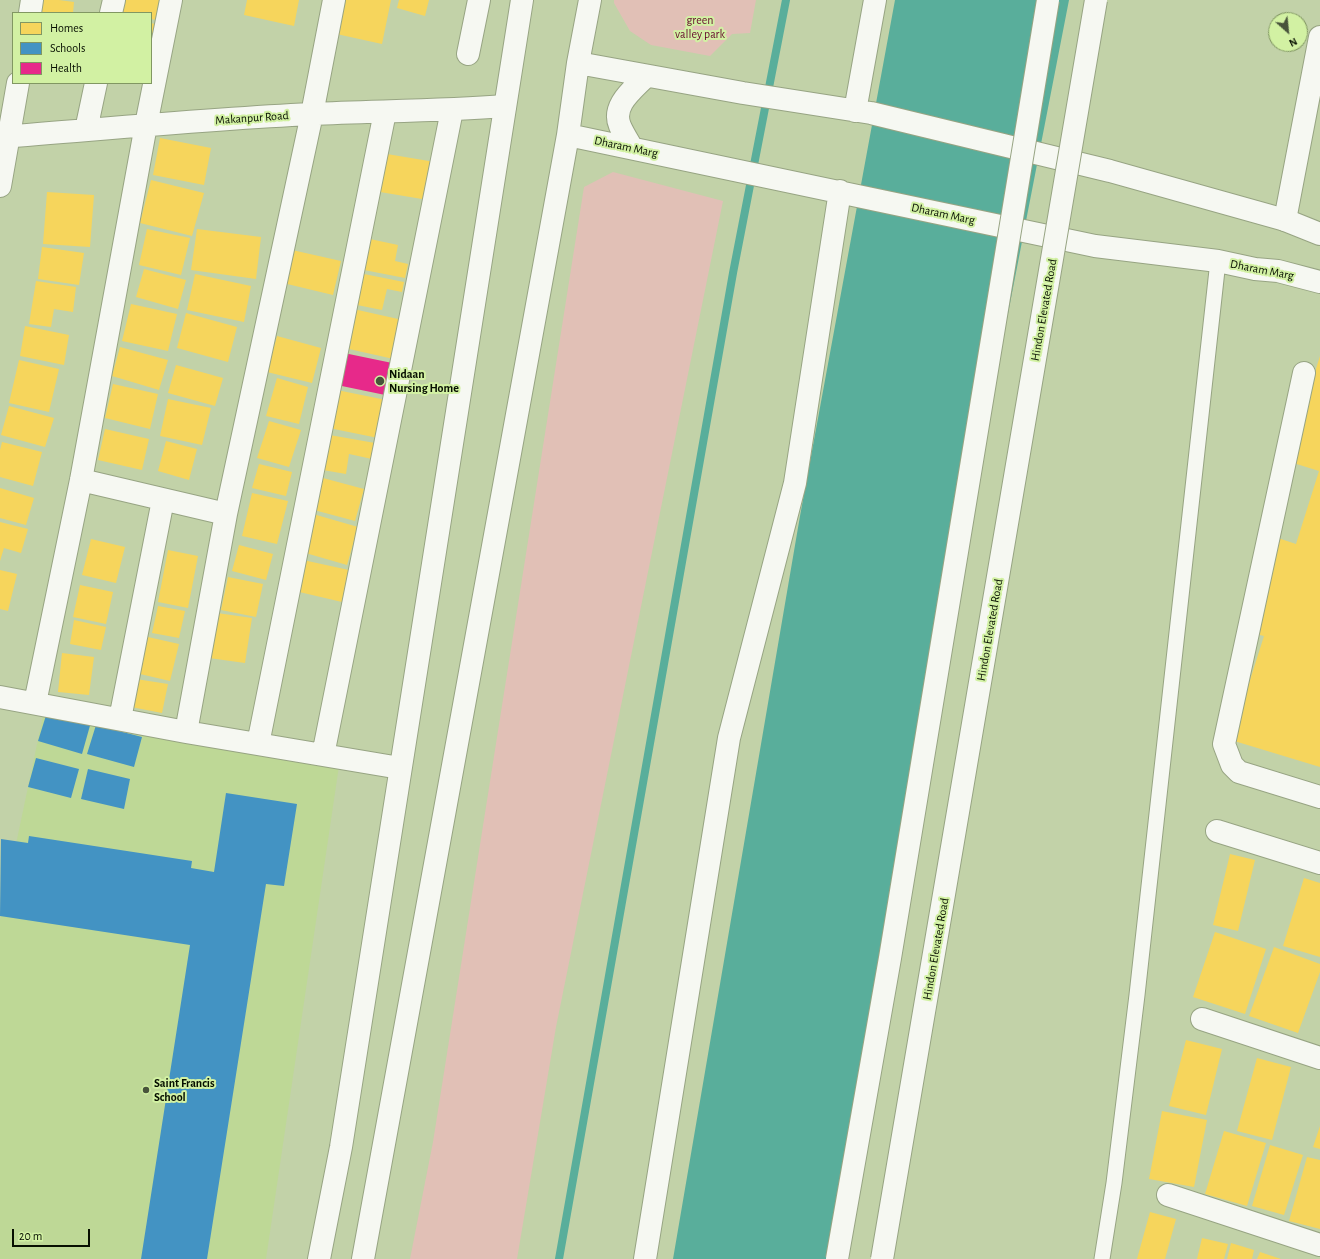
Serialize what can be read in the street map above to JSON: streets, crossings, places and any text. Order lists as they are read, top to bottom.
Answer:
{
  "streets": {
    "main road": ["Makanpur Road", "Dharam Marg", "Hindon Elevated Road"]
  },
  "parks": ["green valley park"],
  "places": ["Nidaan Nursing Home", "Saint Francis School"],
  "legend": ["Homes", "Schools", "Health"],
  "scale_bar": "20 m",
  "north": "bottom right"
}
